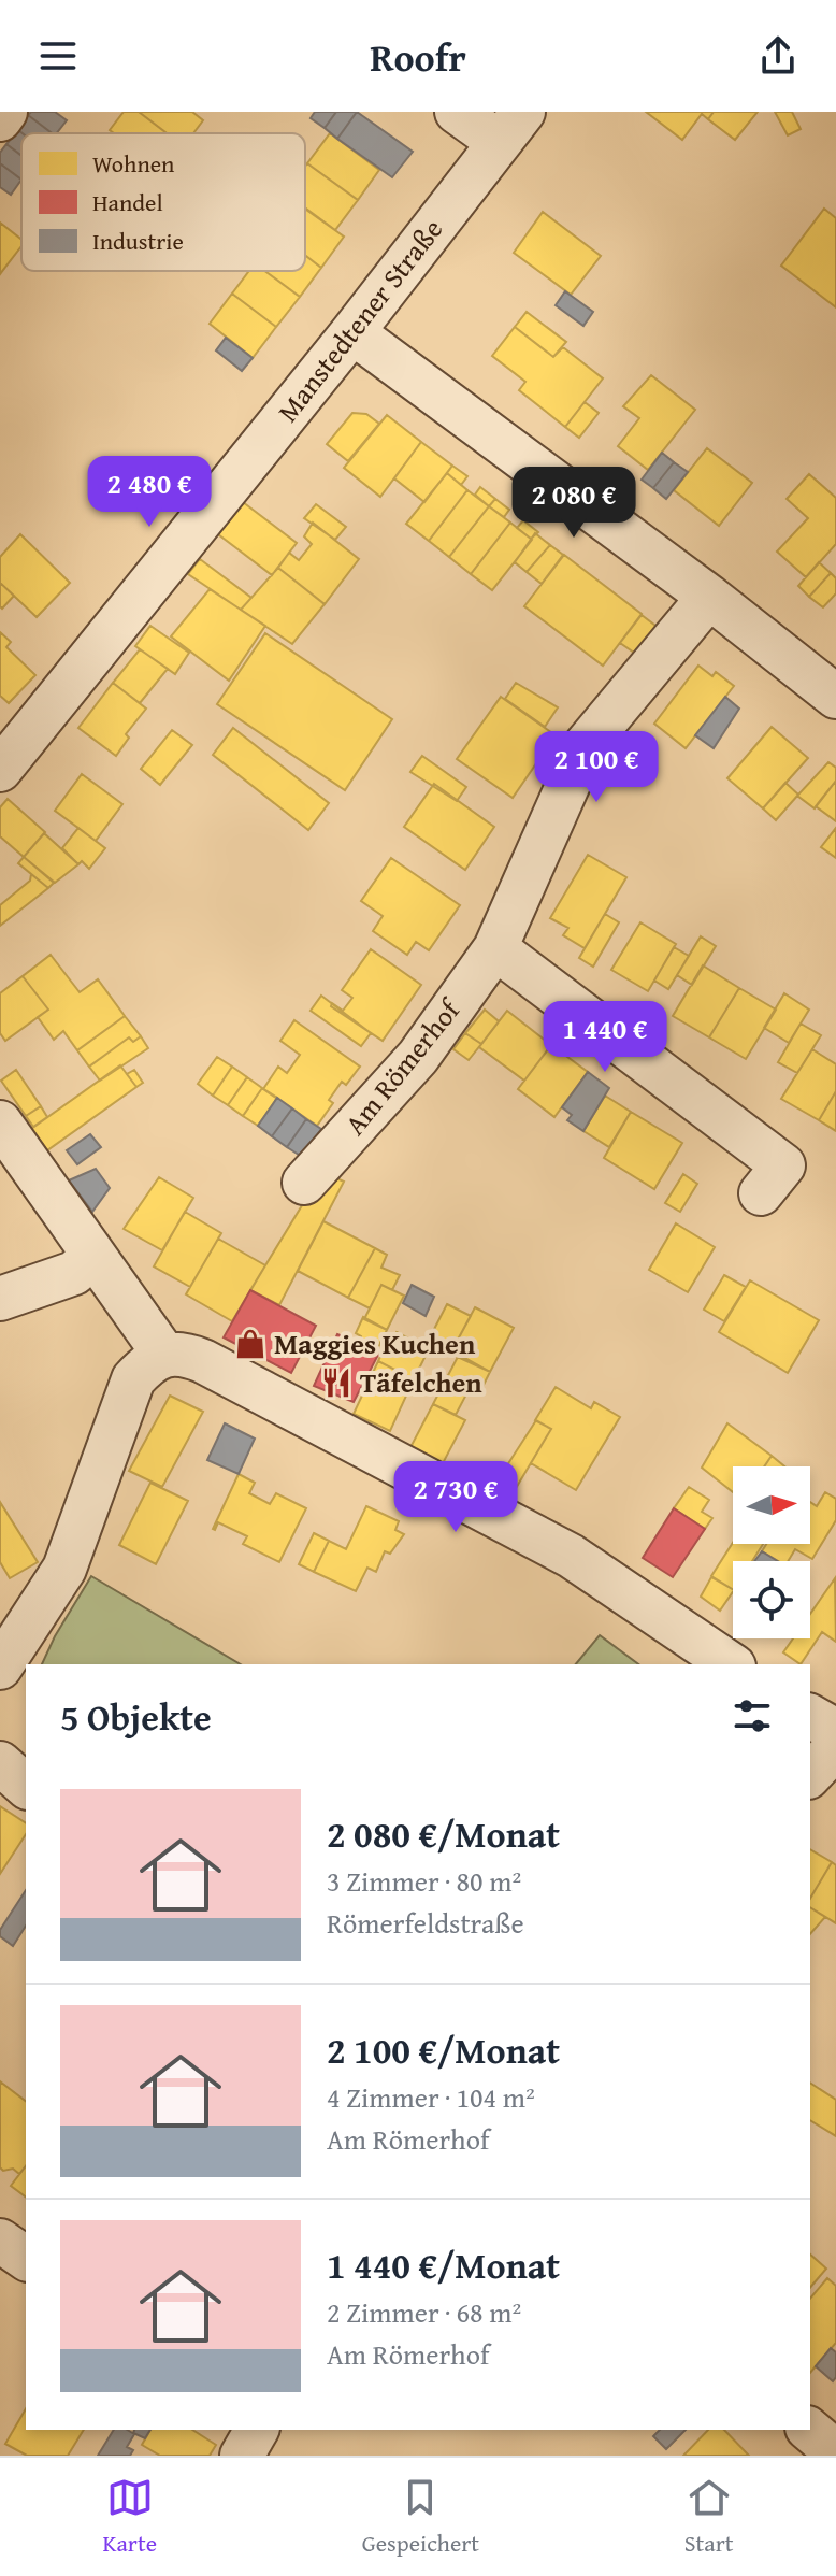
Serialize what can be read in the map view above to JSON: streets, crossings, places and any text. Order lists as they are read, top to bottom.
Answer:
{
  "streets": {
    "street": ["Manstedtener Straße", "Am Römerhof"]
  },
  "places": {
    "shop": ["Maggies Kuchen"],
    "restaurant": ["Täfelchen"]
  },
  "legend": ["Wohnen", "Handel", "Industrie"],
  "north": "right",
  "page": {
    "header": "Roofr",
    "price": [
      "2 480 €",
      "2 080 €",
      "2 100 €",
      "1 440 €",
      "2 730 €"
    ],
    "heading": "5 Objekte",
    "list": [
      {
        "name": "2 080 €/Monat",
        "note": "3 Zimmer · 80 m² · Römerfeldstraße"
      },
      {
        "name": "2 100 €/Monat",
        "note": "4 Zimmer · 104 m² · Am Römerhof"
      },
      {
        "name": "1 440 €/Monat",
        "note": "2 Zimmer · 68 m² · Am Römerhof"
      }
    ],
    "tabs": ["Karte", "Gespeichert", "Start"]
  }
}
